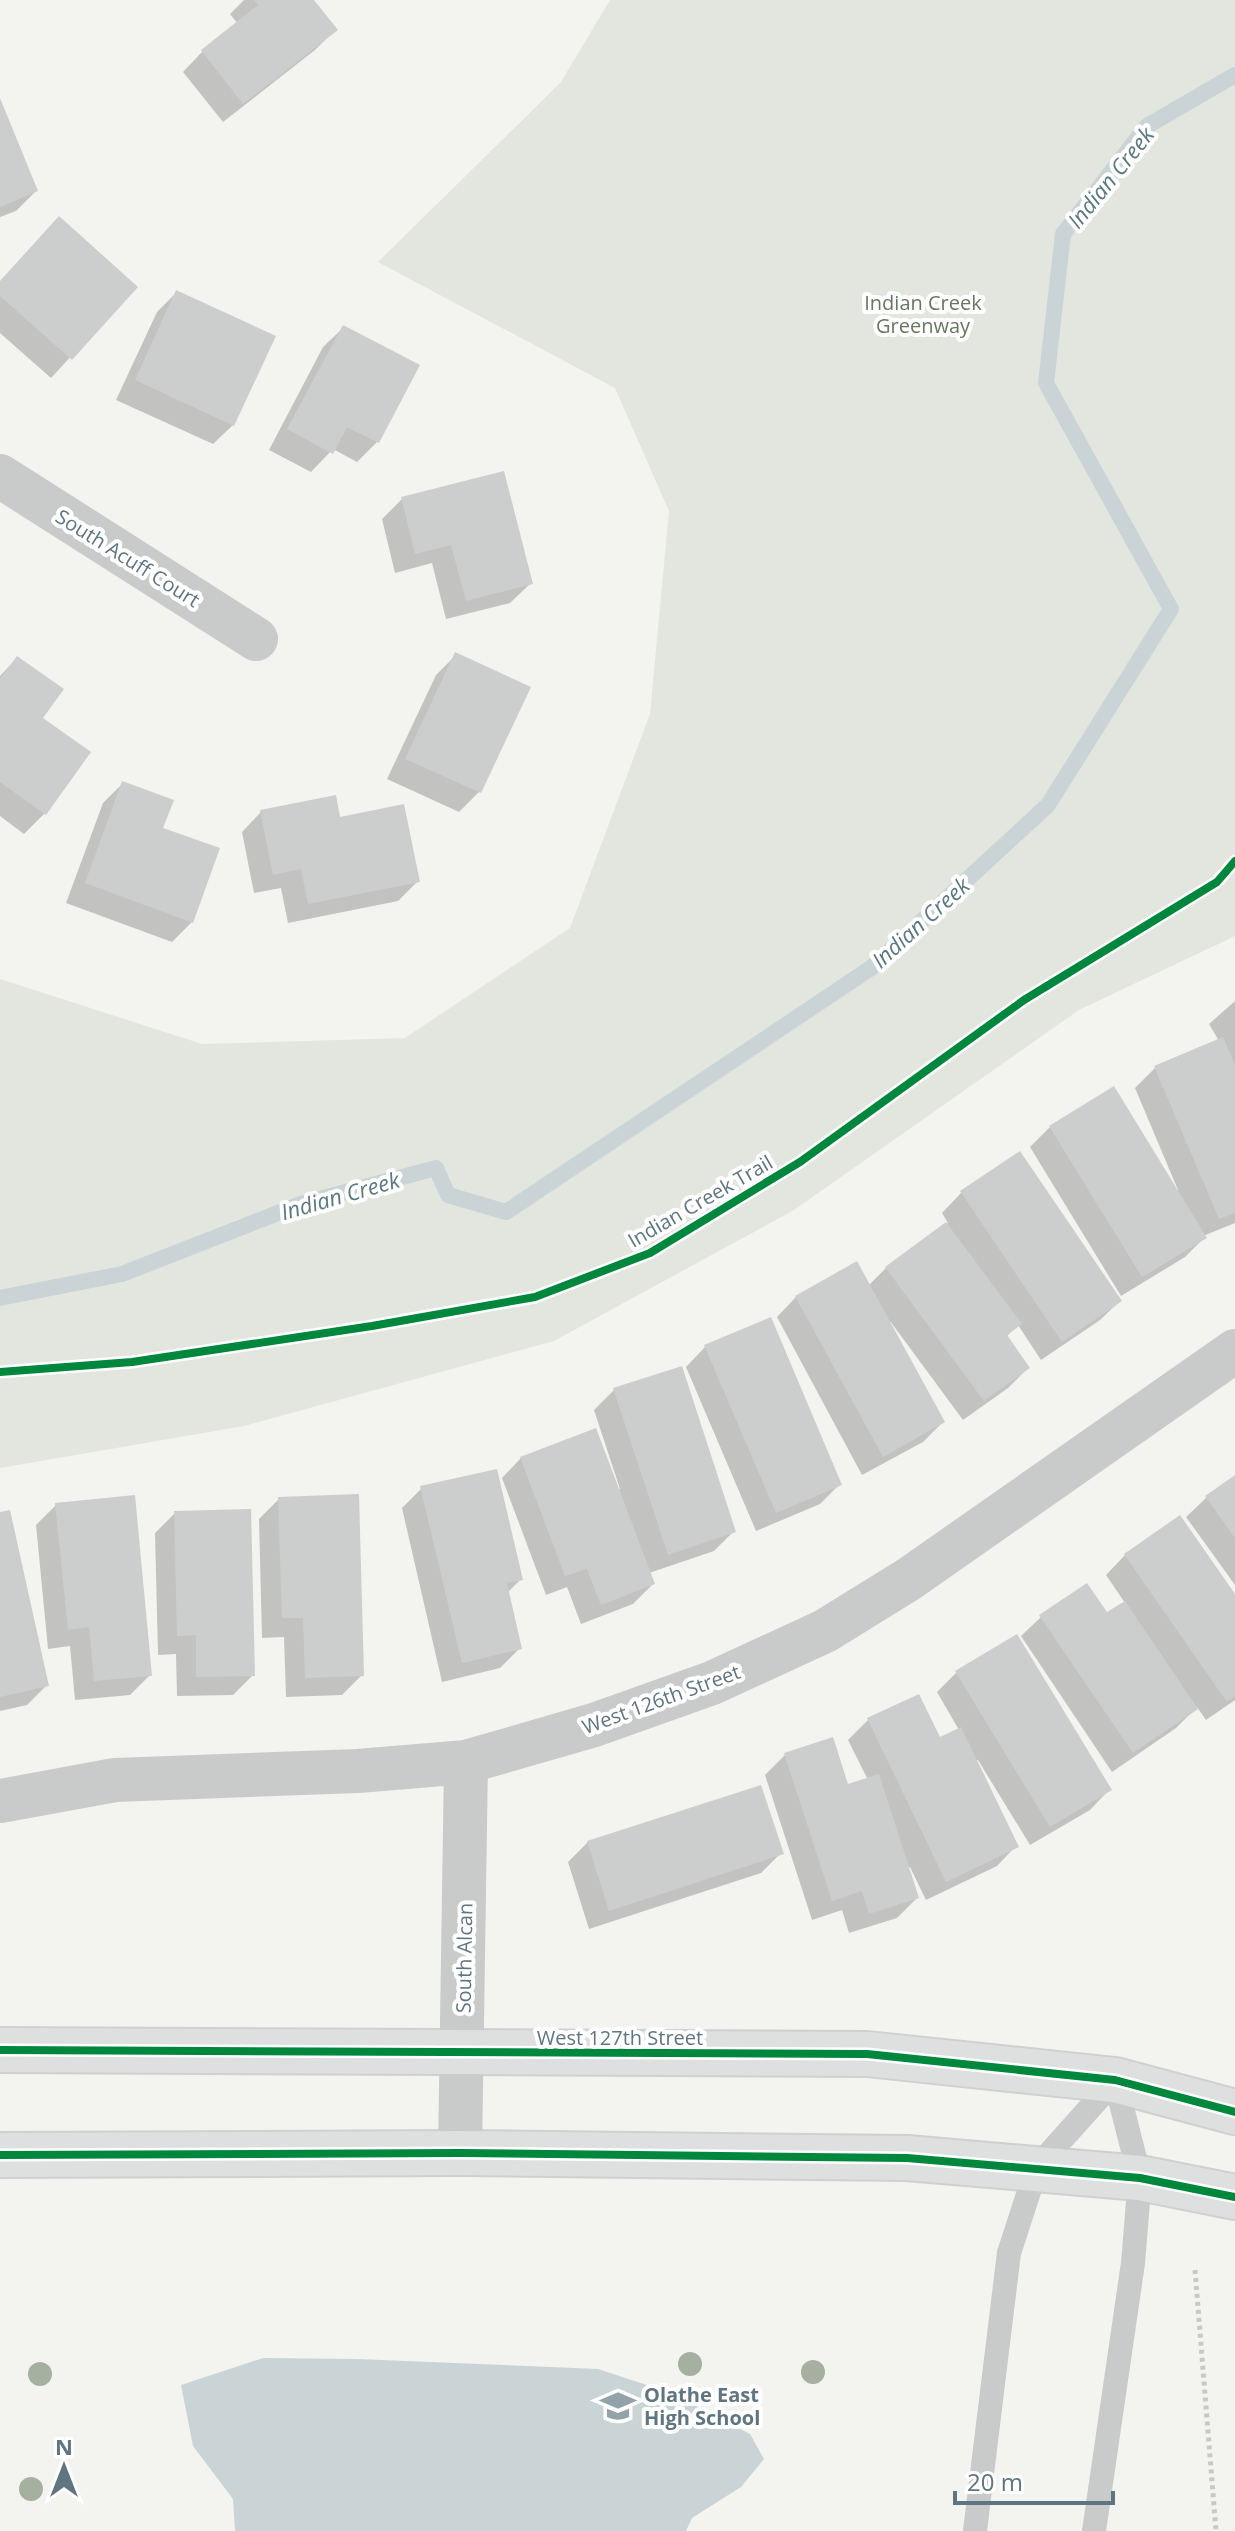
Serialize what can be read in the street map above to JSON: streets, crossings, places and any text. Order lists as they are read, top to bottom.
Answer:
{
  "streets": {
    "main road": ["West 127th Street"],
    "street": ["South Acuff Court", "West 126th Street", "South Alcan"],
    "cycle path": ["Indian Creek Trail"]
  },
  "crossings": [
    ["West 126th Street", "South Alcan"],
    ["South Alcan", "West 127th Street"]
  ],
  "water": ["Indian Creek"],
  "parks": ["Indian Creek Greenway"],
  "places": {
    "school or university": ["Olathe East High School"]
  },
  "scale_bar": "20 m",
  "north": "top"
}
